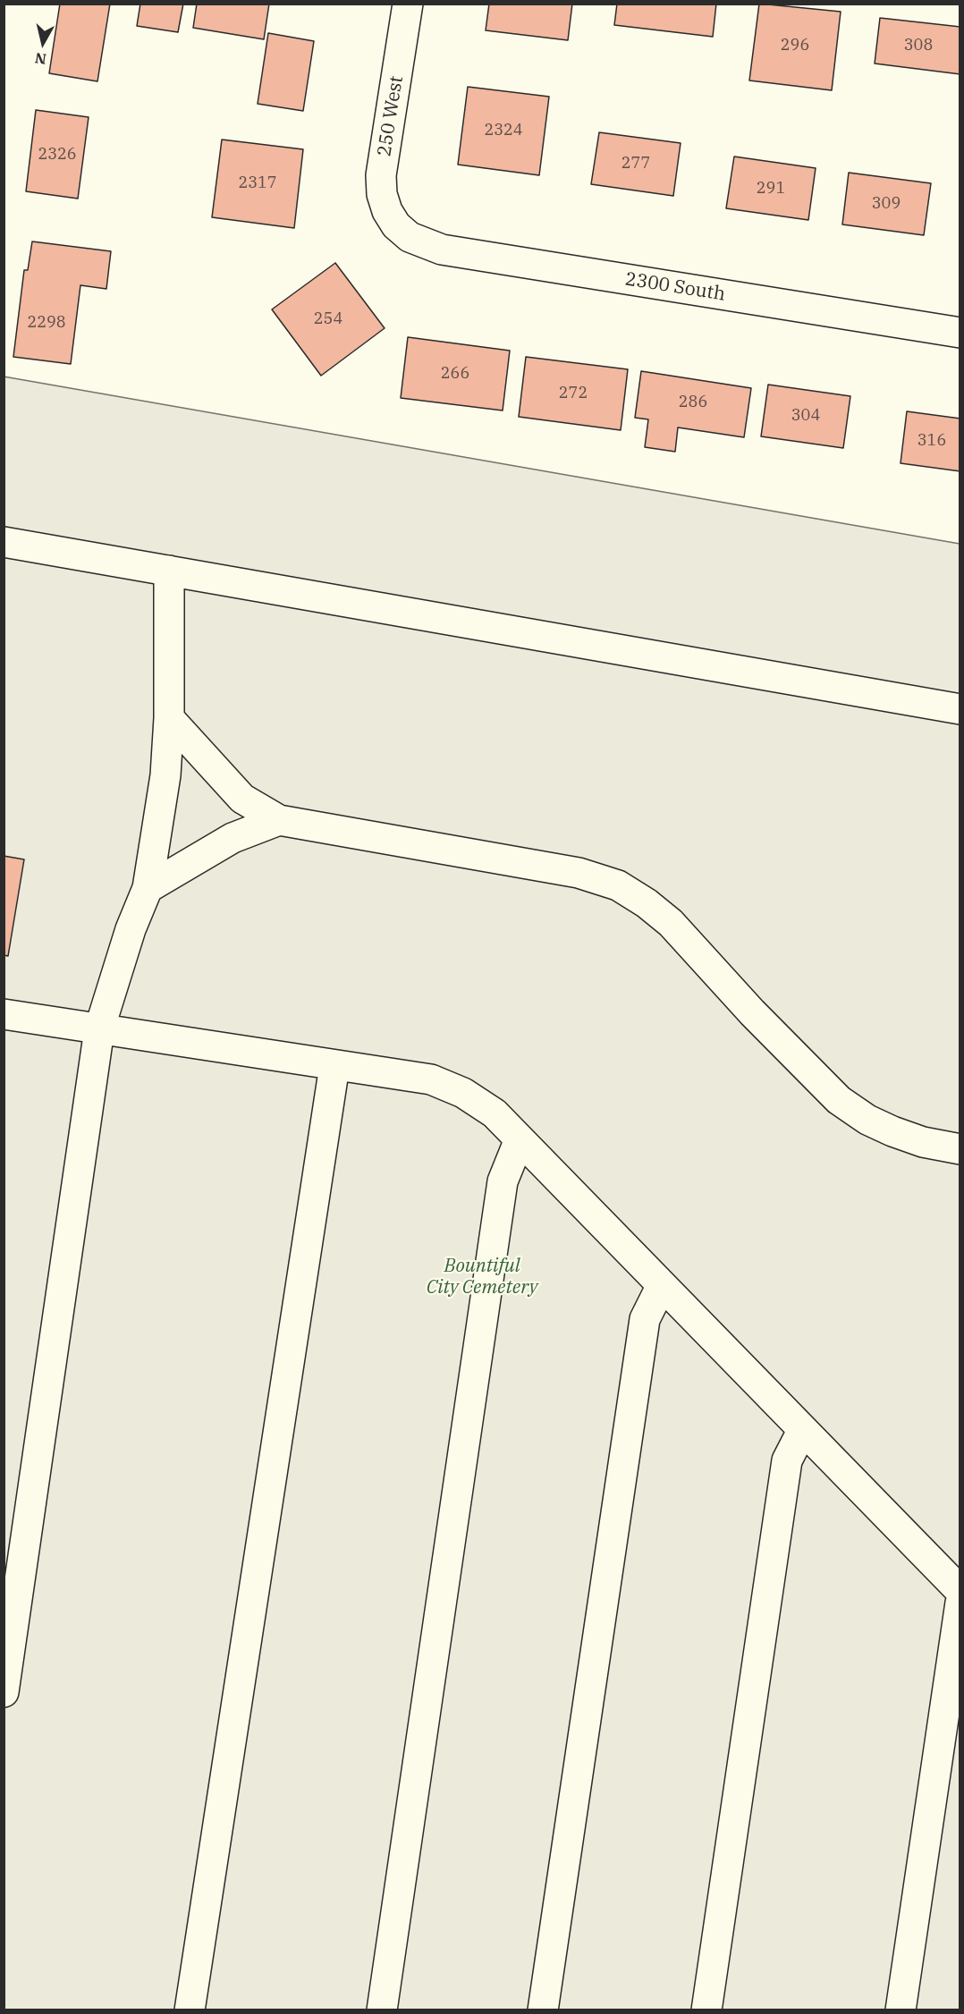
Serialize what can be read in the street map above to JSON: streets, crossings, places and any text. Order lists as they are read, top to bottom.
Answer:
{
  "streets": {
    "street": ["250 West", "2300 South"]
  },
  "crossings": [
    ["250 West", "2300 South"]
  ],
  "parks": ["Bountiful City Cemetery"],
  "house_numbers": [
    "296",
    "308",
    "2324",
    "2326",
    "277",
    "2317",
    "291",
    "309",
    "254",
    "2298",
    "266",
    "272",
    "286",
    "304",
    "316"
  ],
  "north": "bottom"
}
